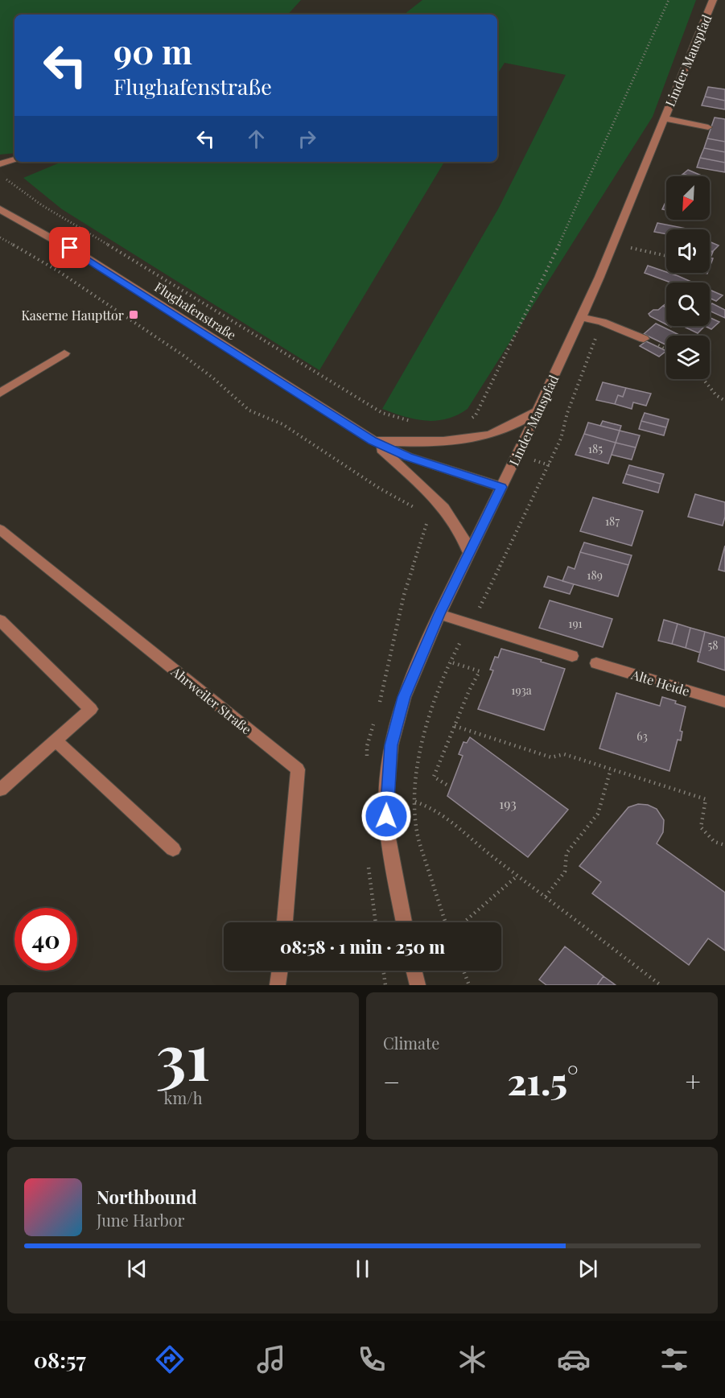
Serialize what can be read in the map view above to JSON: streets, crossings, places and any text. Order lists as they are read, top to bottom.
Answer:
{
  "streets": {
    "street": [
      "Linder Mauspfad",
      "Flughafenstraße",
      "Alte Heide",
      "Ahrweiler Straße"
    ]
  },
  "crossings": [
    ["Linder Mauspfad", "Flughafenstraße"]
  ],
  "places": {
    "transit": ["Kaserne Haupttor"]
  },
  "house_numbers": [
    "185",
    "187",
    "189",
    "191",
    "58",
    "193a",
    "63",
    "193"
  ],
  "north": "bottom left",
  "page": {
    "turn": ["90 m", "Flughafenstraße"],
    "limit": "40",
    "trip": "08:58 · 1 min · 250 m",
    "tile": [
      ["31", "km/h"],
      "Climate"
    ],
    "heat": ["−", "21.5°", "+"],
    "song": ["Northbound", "June Harbor"],
    "tabs": "08:57"
  }
}
